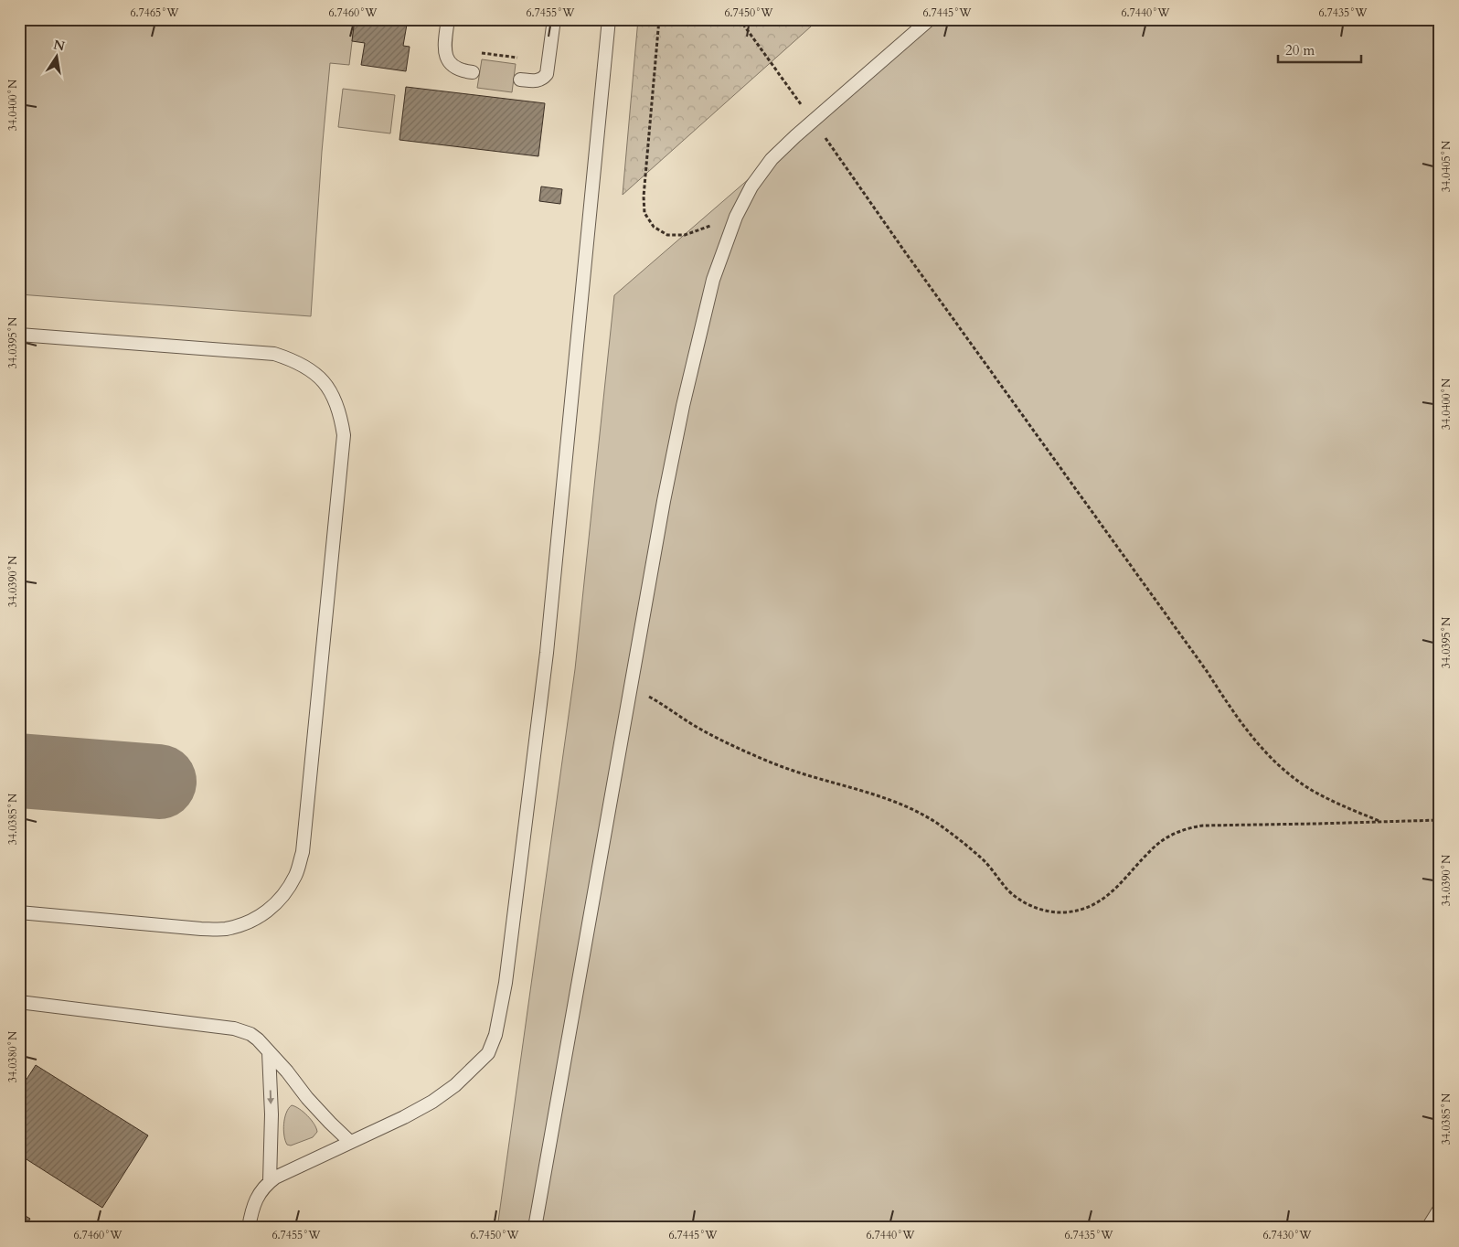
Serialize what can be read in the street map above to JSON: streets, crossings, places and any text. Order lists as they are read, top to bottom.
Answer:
{
  "scale_bar": "20 m",
  "north": "top",
  "coordinates": [
    "6.7465°W",
    "6.7460°W",
    "6.7455°W",
    "6.7450°W",
    "6.7445°W",
    "6.7440°W",
    "6.7435°W",
    "34.0400°N",
    "34.0405°N",
    "34.0395°N",
    "34.0390°N",
    "34.0385°N",
    "34.0380°N",
    "6.7430°W"
  ]
}
